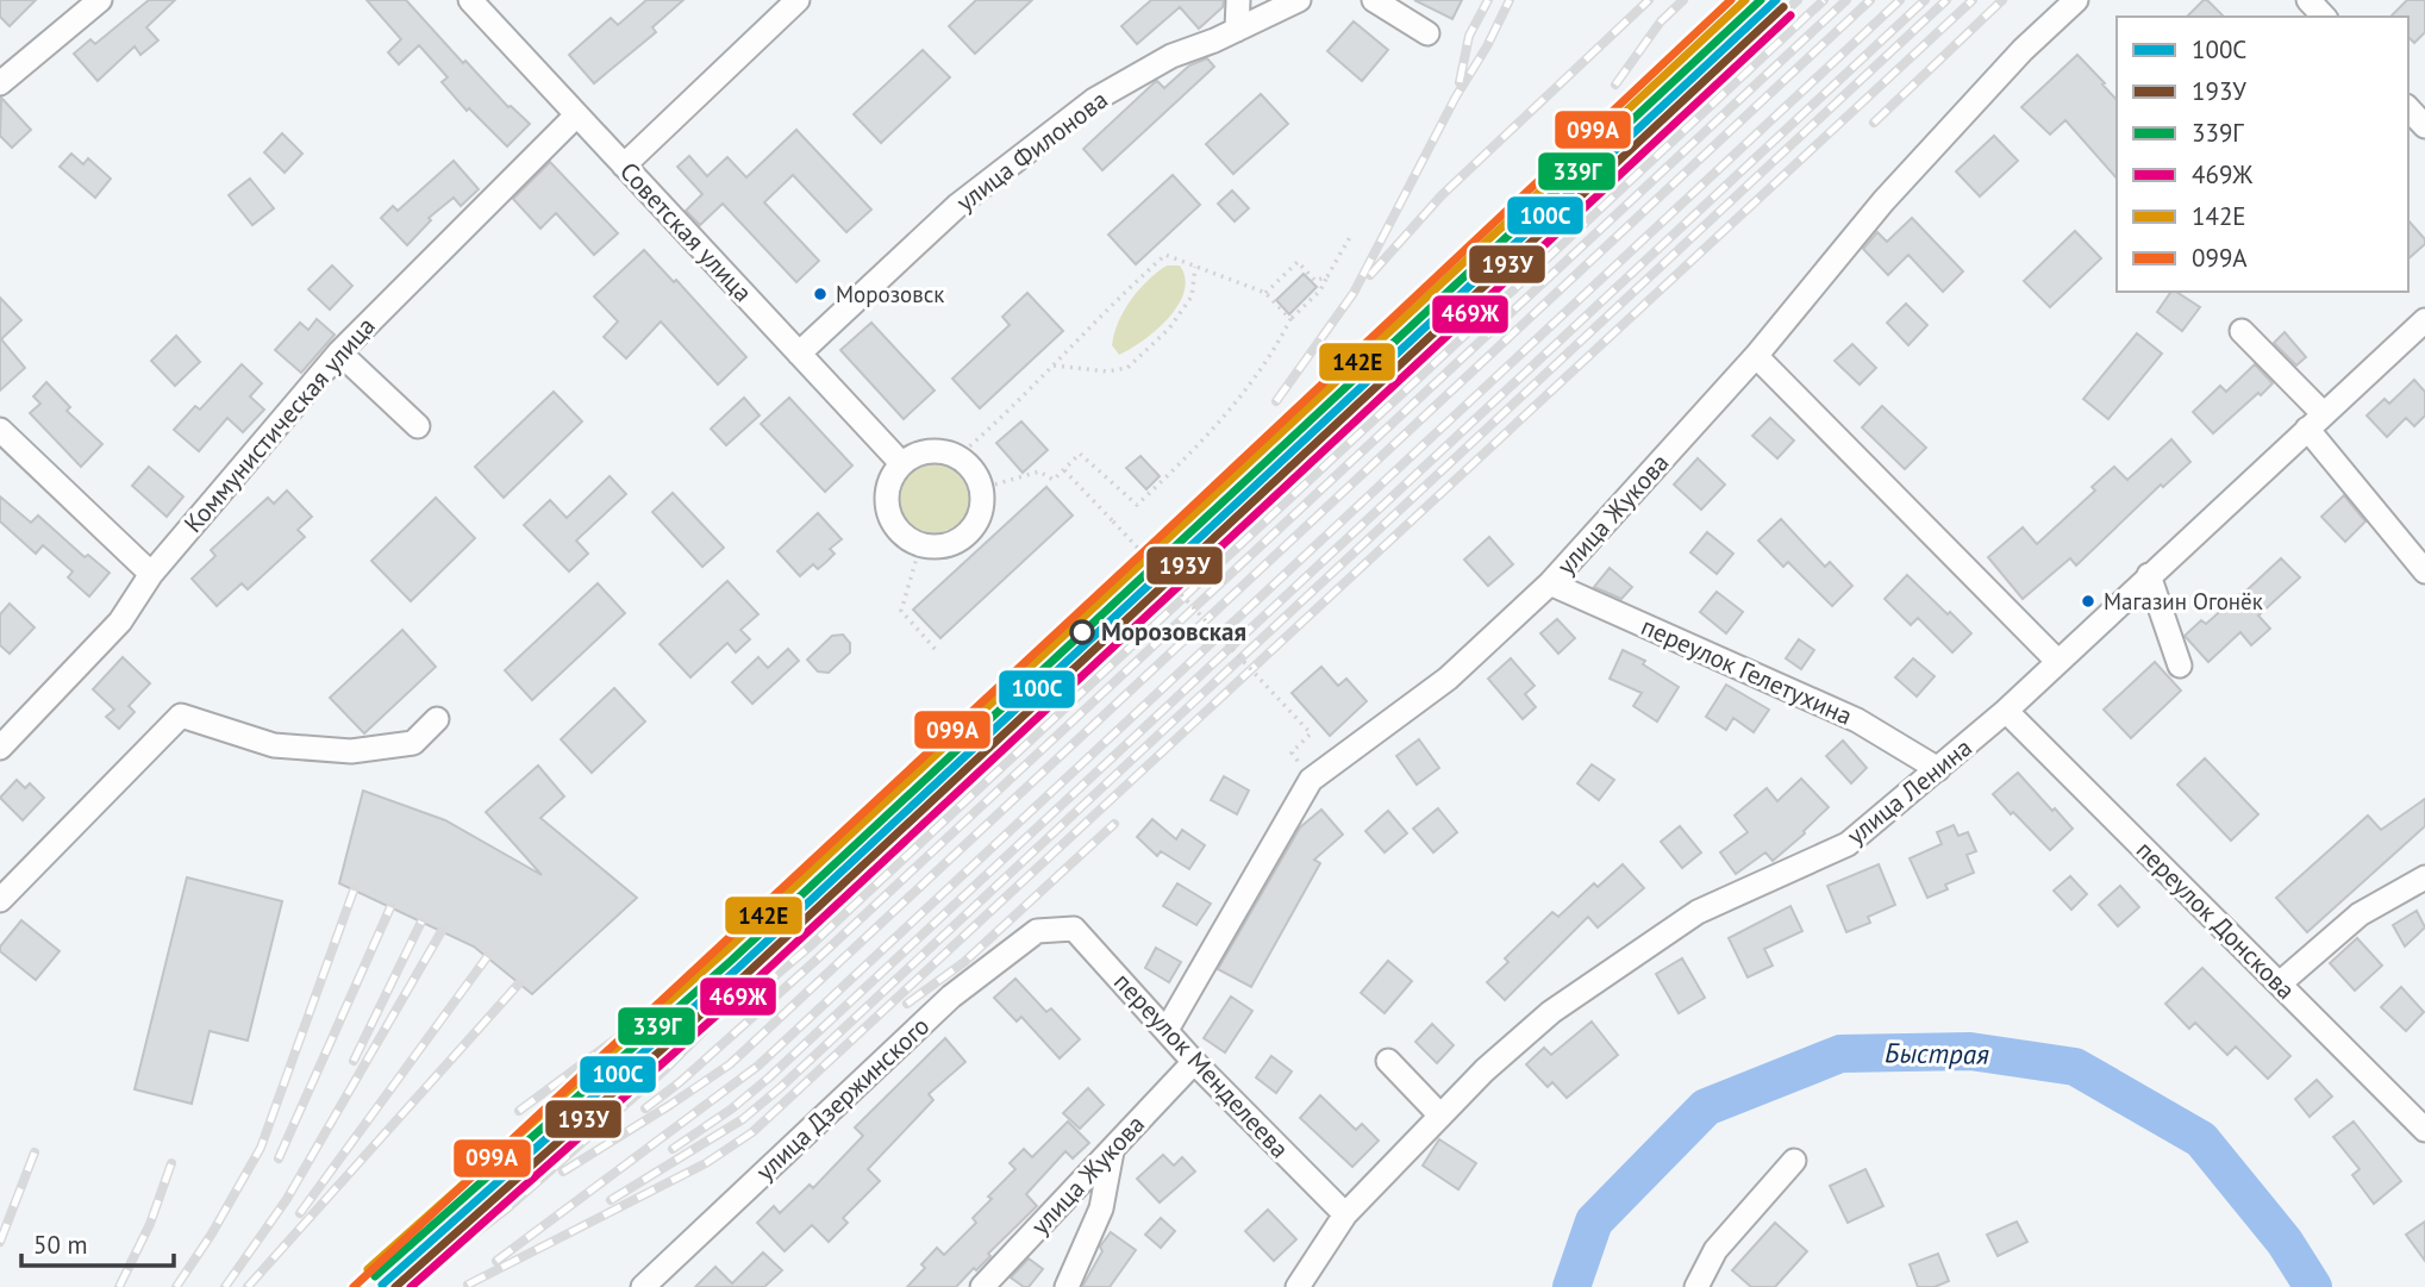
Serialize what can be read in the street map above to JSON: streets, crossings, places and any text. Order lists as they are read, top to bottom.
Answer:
{
  "streets": {
    "street": [
      "улица Филонова",
      "Советская улица",
      "Коммунистическая улица",
      "улица Жукова",
      "переулок Гелетухина",
      "улица Ленина",
      "переулок Донскова",
      "переулок Менделеева",
      "улица Дзержинского"
    ]
  },
  "crossings": [
    ["улица Филонова", "Советская улица"],
    ["Советская улица", "Коммунистическая улица"],
    ["улица Жукова", "переулок Гелетухина"],
    ["улица Жукова", "переулок Менделеева"],
    ["переулок Гелетухина", "улица Ленина"],
    ["улица Ленина", "переулок Донскова"],
    ["улица Ленина", "переулок Менделеева"],
    ["переулок Менделеева", "улица Дзержинского"]
  ],
  "water": ["Быстрая"],
  "places": ["Морозовск", "Магазин Огонёк", "Морозовская"],
  "lines": [
    "transit line 100C",
    "transit line 339Г",
    "transit line 142Е",
    "transit line 099А",
    "transit line 193У",
    "transit line 469Ж"
  ],
  "legend": [
    "100C",
    "193У",
    "339Г",
    "469Ж",
    "142Е",
    "099А"
  ],
  "scale_bar": "50 m"
}
